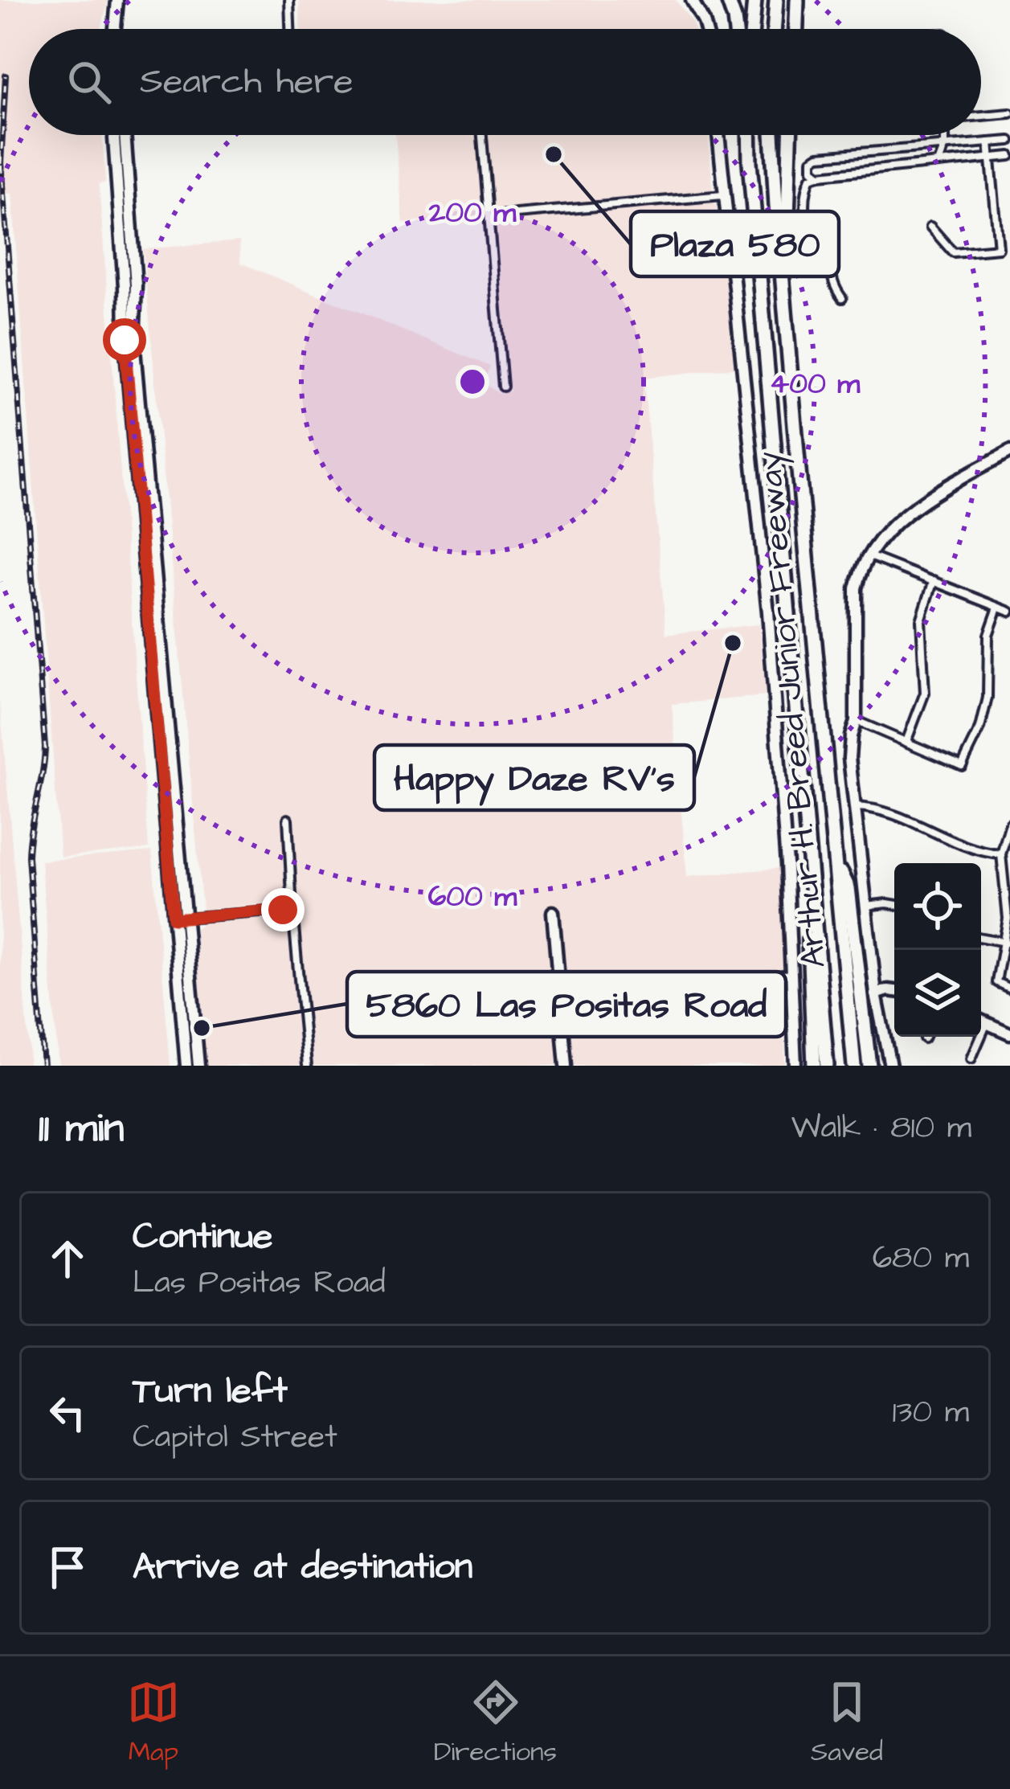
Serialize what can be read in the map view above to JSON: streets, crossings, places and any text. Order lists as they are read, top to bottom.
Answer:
{
  "streets": {
    "highway": ["Arthur H. Breed Junior Freeway"]
  },
  "places": ["Plaza 580", "Happy Daze RV's", "5860 Las Positas Road"],
  "page": {
    "search": "Search here",
    "heading": ["11 min", "Walk · 810 m"],
    "list": [
      ["Continue", "Las Positas Road", "680 m"],
      ["Turn left", "Capitol Street", "130 m"],
      "Arrive at destination"
    ],
    "nav": ["Map", "Directions", "Saved"]
  },
  "rings": ["200 m", "400 m", "600 m"]
}
